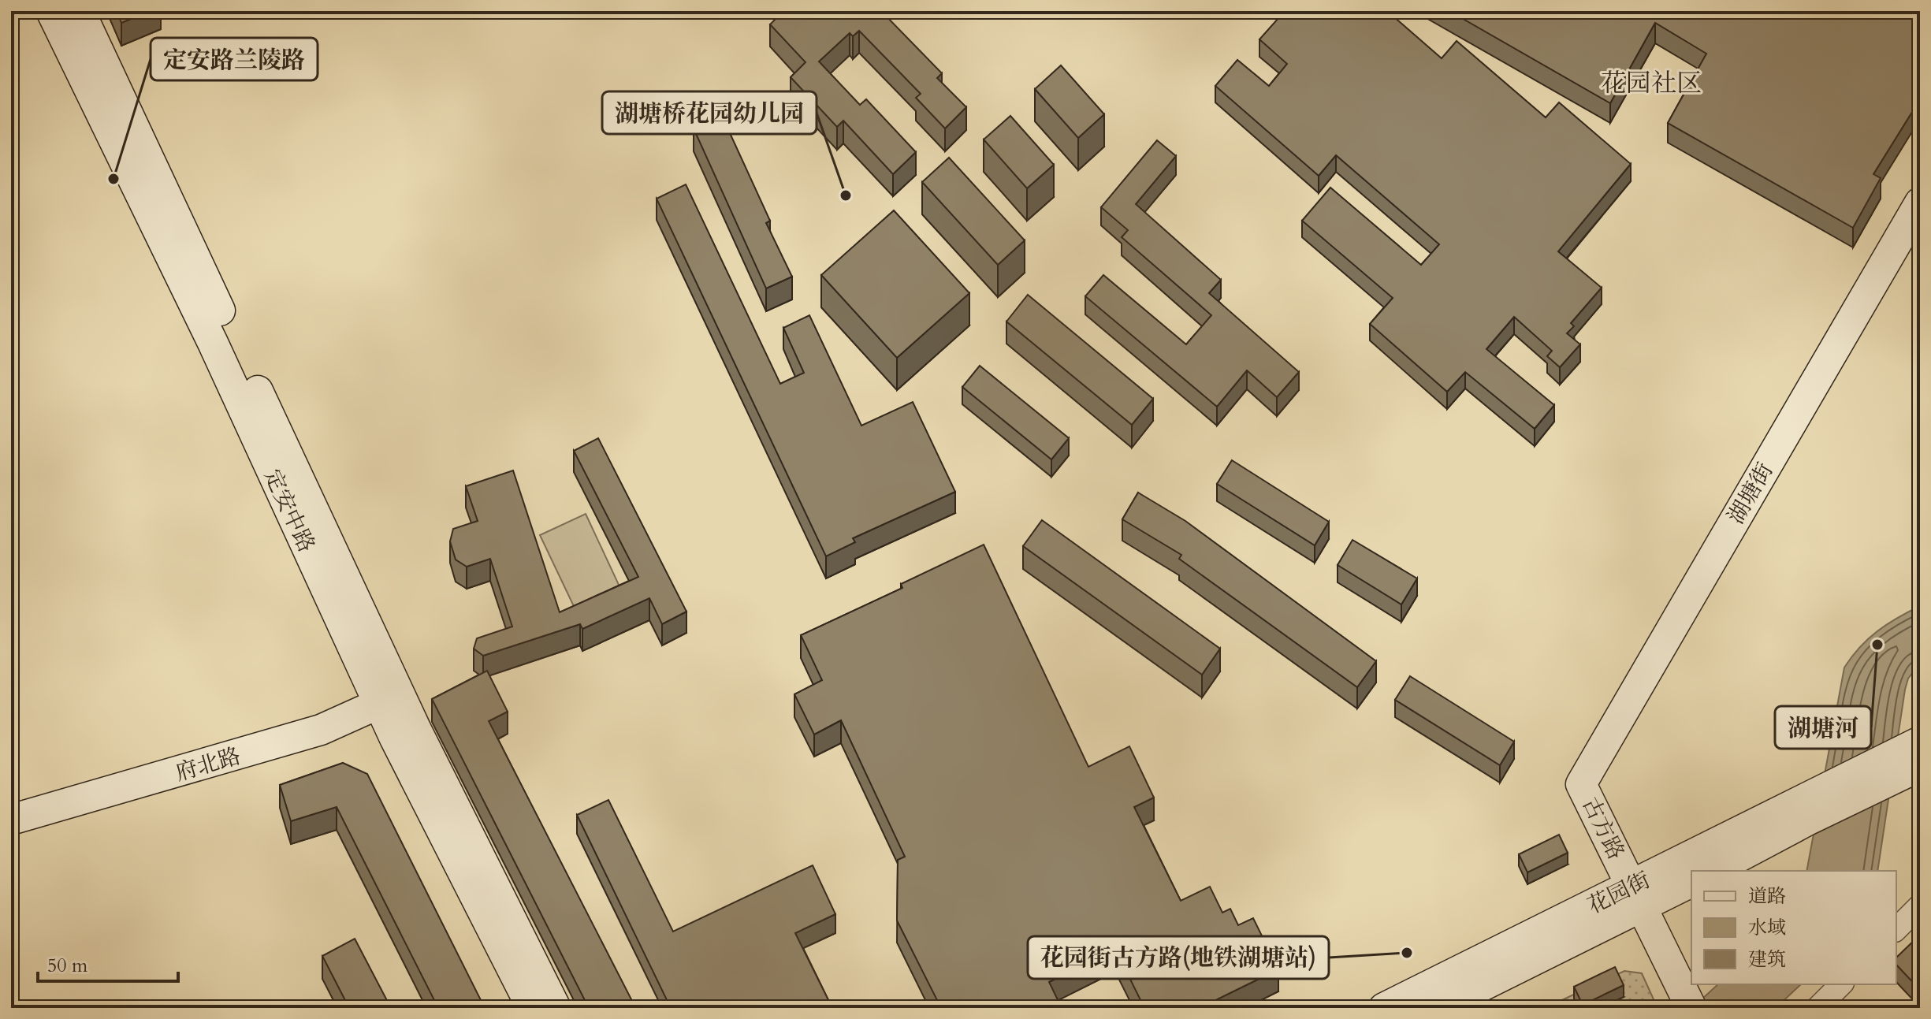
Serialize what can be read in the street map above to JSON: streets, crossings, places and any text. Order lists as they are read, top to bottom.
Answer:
{
  "streets": {
    "main road": [
      "湖塘街",
      "定安中路",
      "府北路",
      "古方路",
      "花园街"
    ]
  },
  "crossings": [
    ["湖塘街", "古方路"],
    ["定安中路", "府北路"],
    ["古方路", "花园街"]
  ],
  "districts": ["花园社区"],
  "places": [
    "定安路兰陵路",
    "湖塘桥花园幼儿园",
    "湖塘河",
    "花园街古方路(地铁湖塘站)"
  ],
  "legend": ["道路", "水域", "建筑"],
  "scale_bar": "50 m"
}
